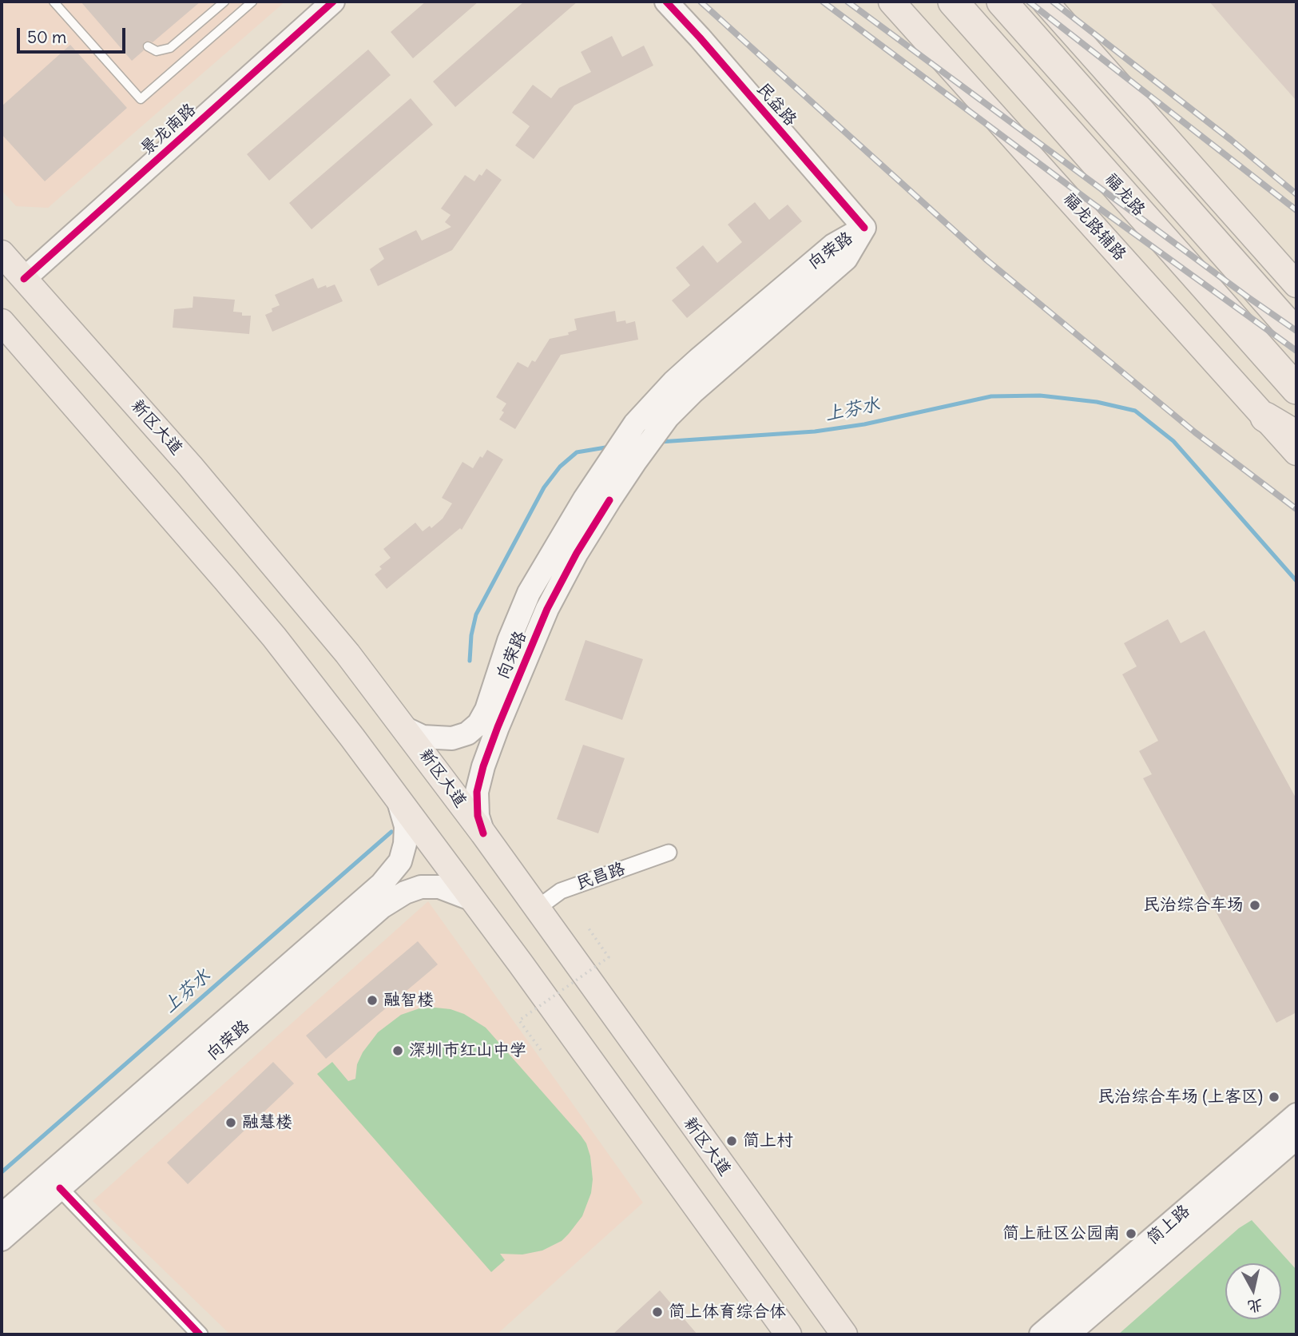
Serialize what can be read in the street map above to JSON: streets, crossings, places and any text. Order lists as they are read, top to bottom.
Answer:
{
  "streets": {
    "highway": ["福龙路"],
    "main road": [
      "民益路",
      "景龙南路",
      "福龙路辅路",
      "向荣路",
      "新区大道",
      "简上路"
    ],
    "street": ["民昌路"]
  },
  "crossings": [
    ["民益路", "向荣路"],
    ["景龙南路", "新区大道"],
    ["向荣路", "新区大道"],
    ["新区大道", "民昌路"]
  ],
  "water": ["上芬水"],
  "places": [
    "民治综合车场",
    "融智楼",
    "深圳市红山中学",
    "民治综合车场 (上客区)",
    "融慧楼",
    "简上村",
    "简上社区公园南",
    "简上体育综合体"
  ],
  "scale_bar": "50 m",
  "north": "bottom"
}
